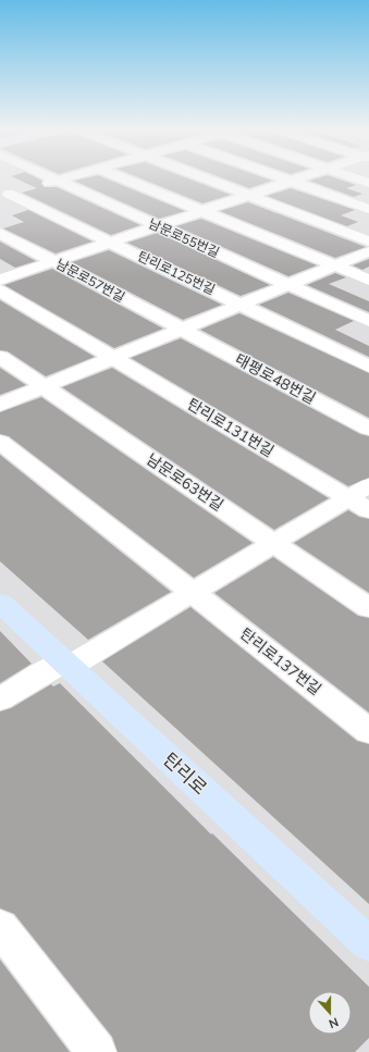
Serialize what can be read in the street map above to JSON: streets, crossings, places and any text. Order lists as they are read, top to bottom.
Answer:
{
  "streets": {
    "main road": ["탄리로"],
    "street": [
      "남문로55번길",
      "탄리로125번길",
      "남문로57번길",
      "태평로48번길",
      "탄리로131번길",
      "남문로63번길",
      "탄리로137번길"
    ]
  },
  "crossings": [
    ["남문로55번길", "탄리로125번길"],
    ["탄리로125번길", "남문로57번길"],
    ["남문로57번길", "태평로48번길"]
  ],
  "north": "bottom"
}
